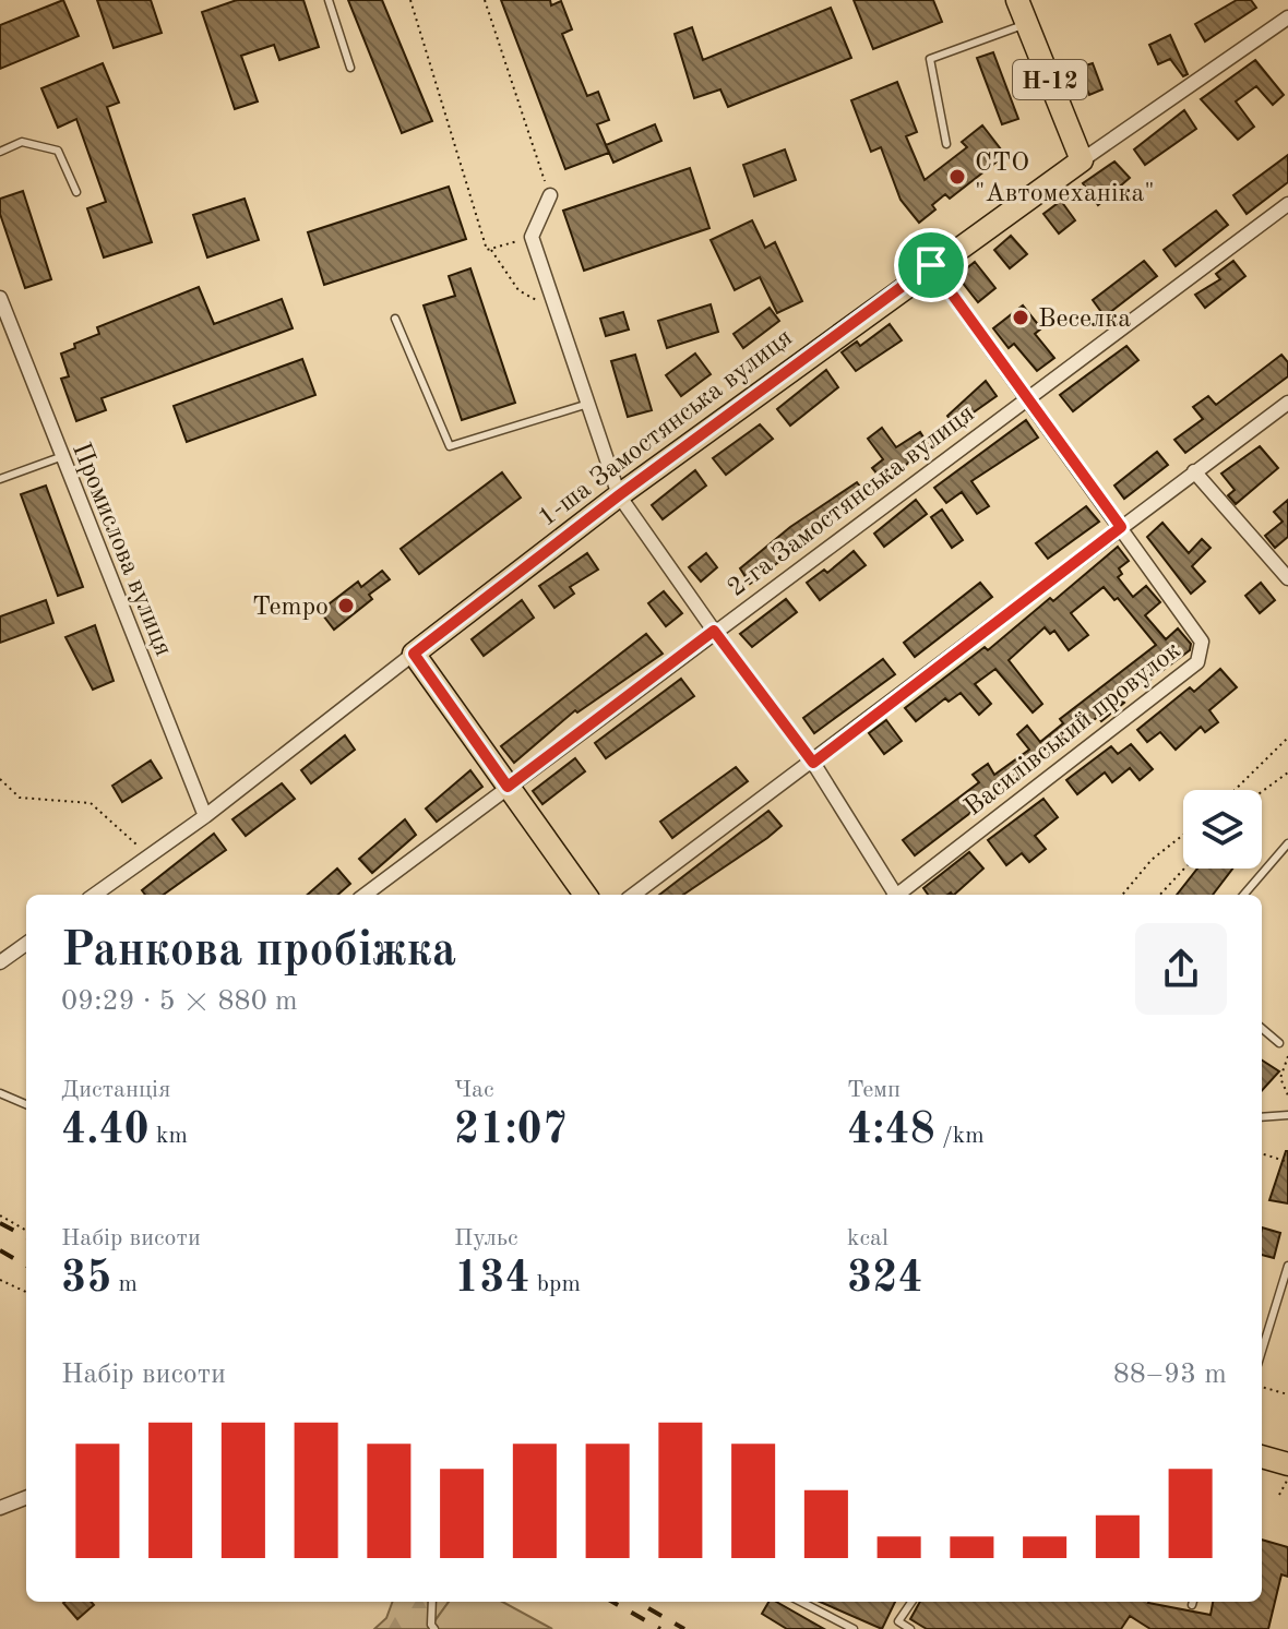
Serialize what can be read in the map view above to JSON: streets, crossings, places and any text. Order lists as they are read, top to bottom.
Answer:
{
  "streets": {
    "main road": ["Н-12", "1-ша Замостянська вулиця"],
    "street": ["2-га Замостянська вулиця", "Промислова вулиця", "Василівський провулок"]
  },
  "crossings": [
    ["Н-12", "1-ша Замостянська вулиця"],
    ["1-ша Замостянська вулиця", "Промислова вулиця"],
    ["1-ша Замостянська вулиця", "Василівський провулок"],
    ["2-га Замостянська вулиця", "Василівський провулок"]
  ],
  "places": ["СТО \"Автомеханіка\"", "Веселка", "Tempo"],
  "page": {
    "heading": ["Ранкова пробіжка", "09:29 · 5 × 880 m"],
    "stats": [
      ["Дистанція", "4.40 km"],
      ["Час", "21:07"],
      ["Темп", "4:48 /km"],
      ["Набір висоти", "35 m"],
      ["Пульс", "134 bpm"],
      ["kcal", "324"]
    ],
    "chart": ["Набір висоти", "88–93 m"]
  }
}
